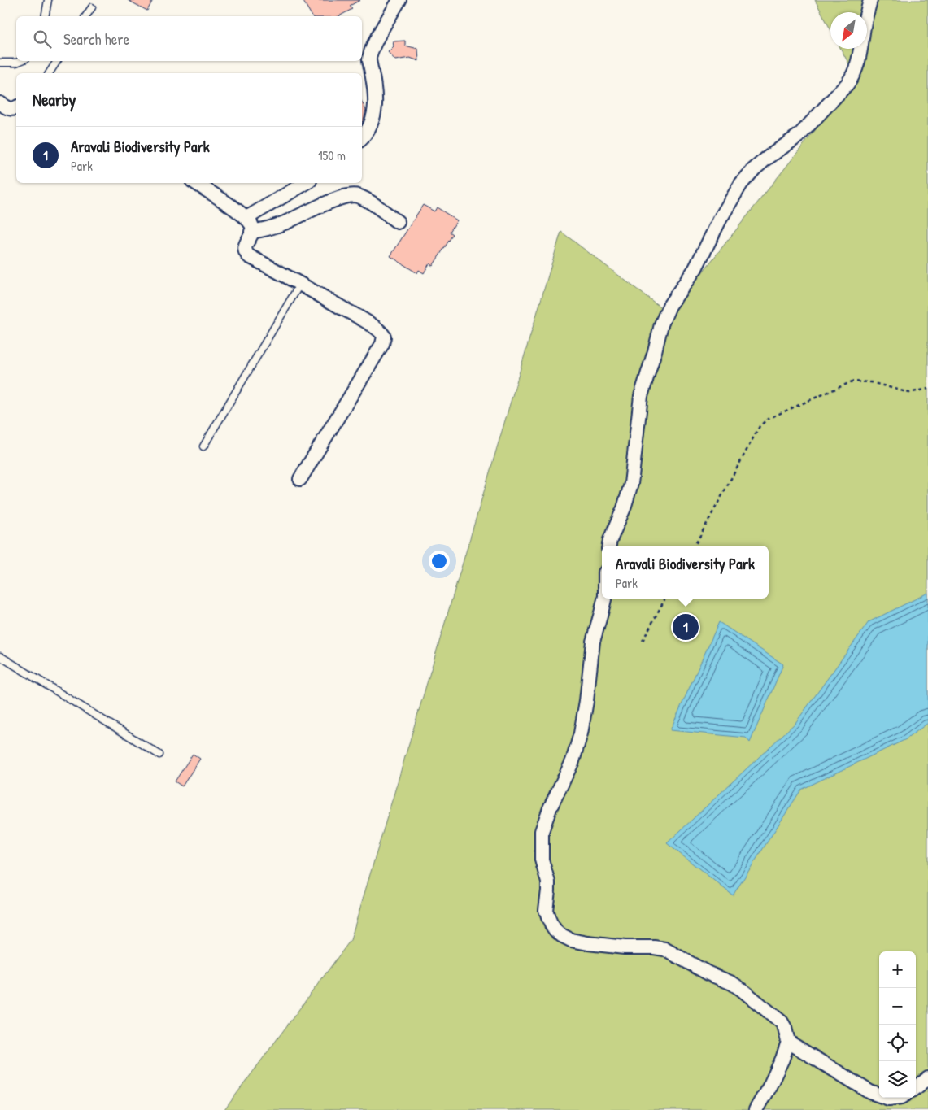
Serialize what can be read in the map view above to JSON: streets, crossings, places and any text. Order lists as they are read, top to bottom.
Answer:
{
  "north": "bottom left",
  "page": {
    "search": "Search here",
    "heading": "Nearby",
    "list": [
      {
        "mark": "1",
        "name": "Aravali Biodiversity Park",
        "note": "Park",
        "value": "150 m"
      }
    ],
    "popup": ["Aravali Biodiversity Park", "Park"],
    "pins": "1",
    "map_buttons": ["+", "−"]
  }
}
